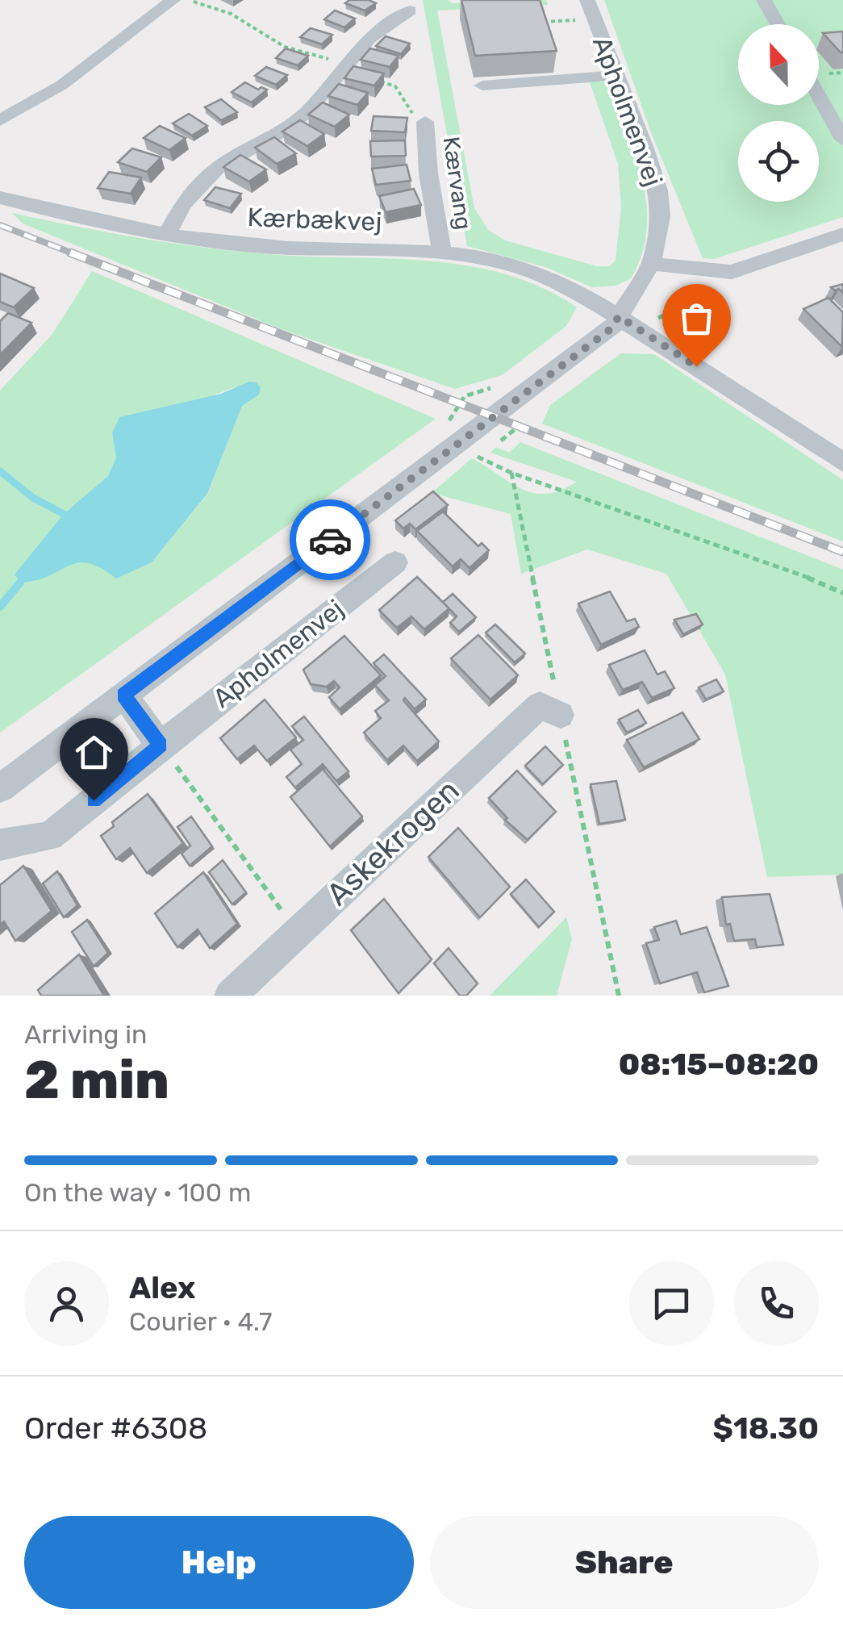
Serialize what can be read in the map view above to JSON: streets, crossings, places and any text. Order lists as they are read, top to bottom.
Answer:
{
  "streets": {
    "street": [
      "Apholmenvej",
      "Kærvang",
      "Kærbækvej",
      "Askekrogen"
    ]
  },
  "crossings": [
    ["Apholmenvej", "Kærbækvej"],
    ["Kærvang", "Kærbækvej"]
  ],
  "north": "top",
  "page": {
    "heading": ["2 min", "Arriving in", "08:15–08:20"],
    "panel": [
      "Alex",
      "Courier · 4.7",
      "Order #6308",
      "$18.30"
    ],
    "bar": "On the way · 100 m",
    "buttons": ["Help", "Share"]
  }
}
